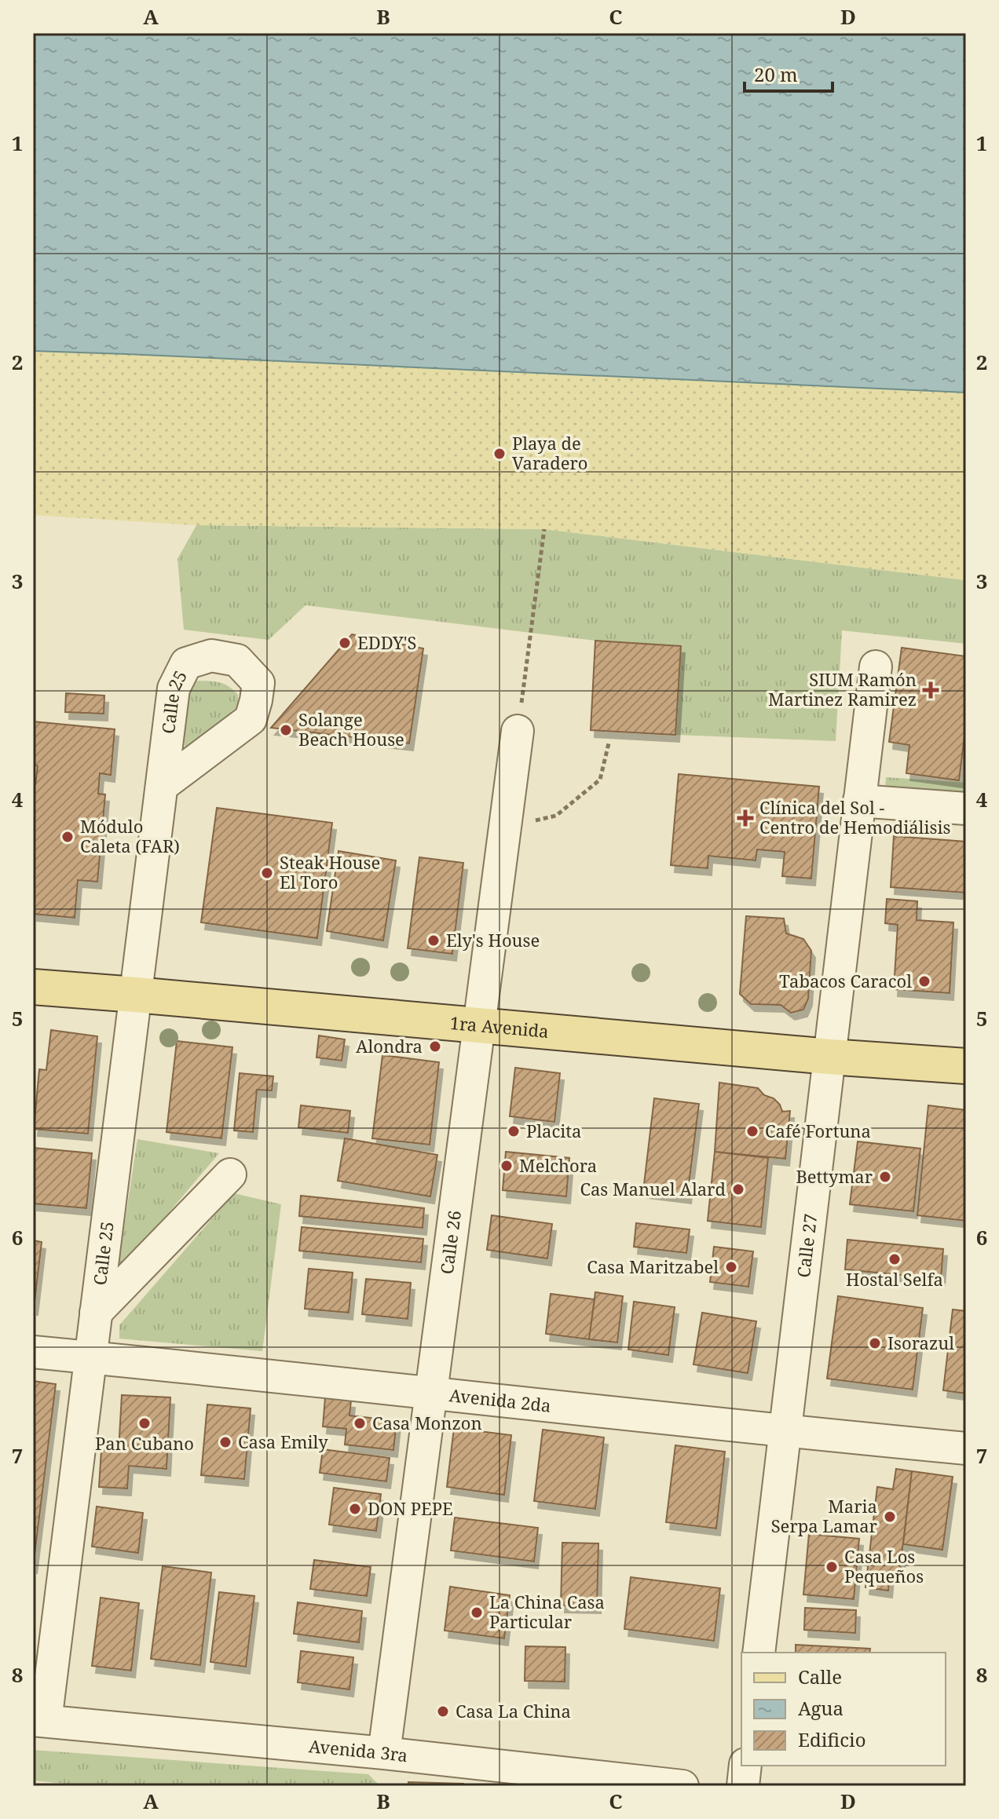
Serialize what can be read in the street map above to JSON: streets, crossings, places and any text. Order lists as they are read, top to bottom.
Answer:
{
  "streets": {
    "main road": ["1ra Avenida"],
    "street": [
      "Calle 25",
      "Calle 26",
      "Calle 27",
      "Avenida 2da",
      "Avenida 3ra"
    ]
  },
  "crossings": [
    ["Calle 25", "1ra Avenida"],
    ["Calle 25", "Avenida 2da"],
    ["Calle 25", "Avenida 3ra"],
    ["1ra Avenida", "Calle 26"],
    ["1ra Avenida", "Calle 27"],
    ["Calle 26", "Avenida 2da"],
    ["Calle 26", "Avenida 3ra"],
    ["Calle 27", "Avenida 2da"]
  ],
  "places": {
    "other": [
      "Playa de Varadero",
      "EDDY'S",
      "Solange Beach House",
      "Módulo Caleta (FAR)",
      "Steak House El Toro",
      "Ely's House",
      "Tabacos Caracol",
      "Alondra",
      "Placita",
      "Café Fortuna",
      "Melchora",
      "Bettymar",
      "Cas Manuel Alard",
      "Hostal Selfa",
      "Casa Maritzabel",
      "Isorazul",
      "Pan Cubano",
      "Casa Monzon",
      "Casa Emily",
      "DON PEPE",
      "Maria Serpa Lamar",
      "Casa Los Pequeños",
      "La China Casa Particular",
      "Casa La China"
    ],
    "health": ["SIUM Ramón Martinez Ramirez", "Clínica del Sol - Centro de Hemodiálisis"]
  },
  "legend": ["Calle", "Agua", "Edificio"],
  "scale_bar": "20 m",
  "grid": {
    "columns": [
      "A",
      "B",
      "C",
      "D"
    ],
    "rows": [
      "1",
      "2",
      "3",
      "4",
      "5",
      "6",
      "7",
      "8"
    ]
  }
}
